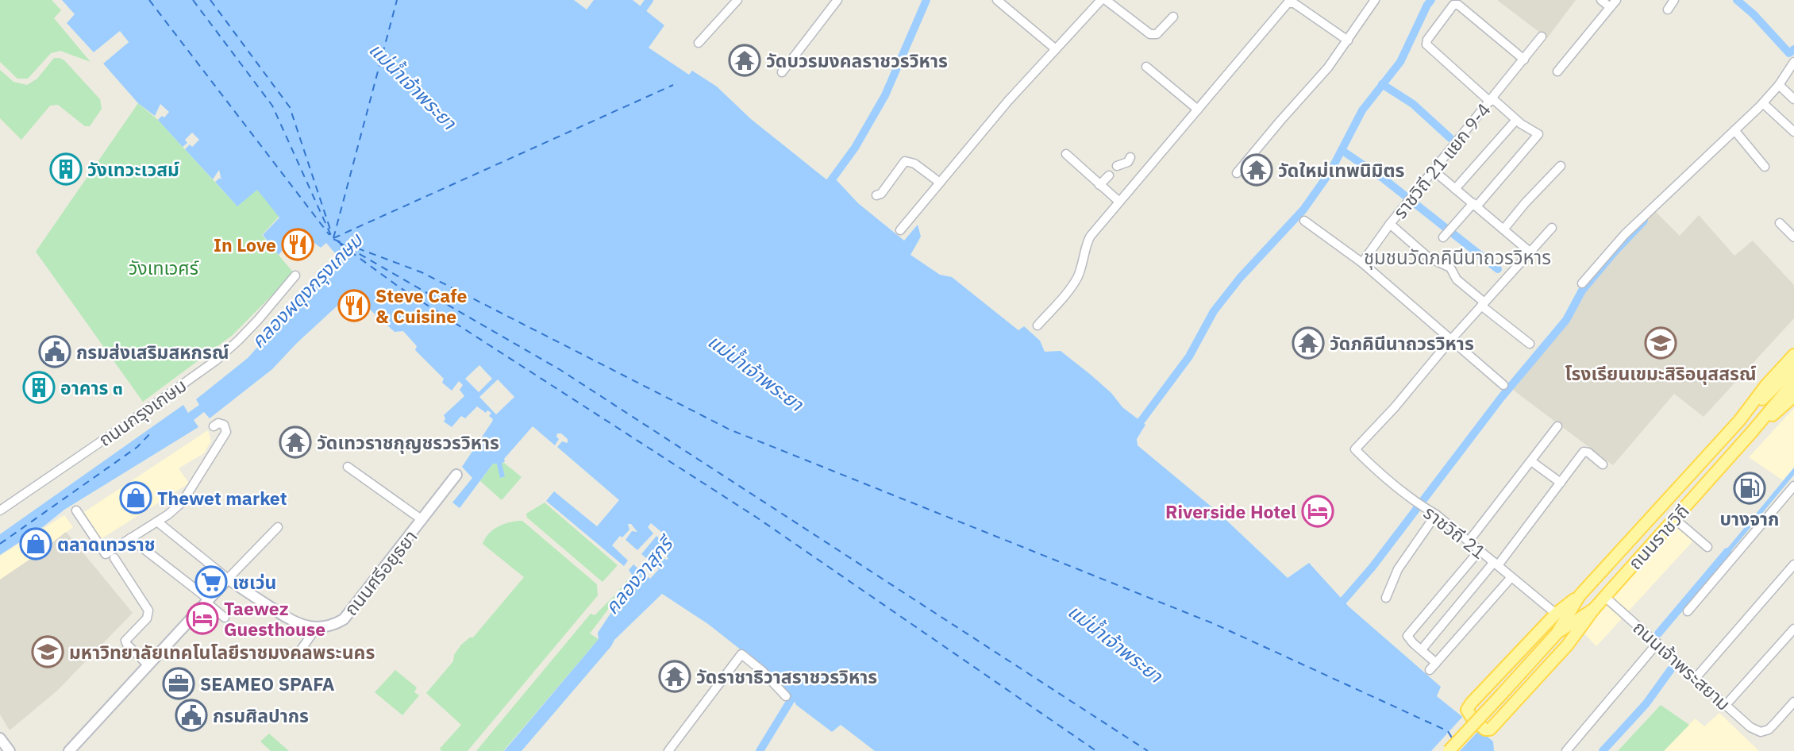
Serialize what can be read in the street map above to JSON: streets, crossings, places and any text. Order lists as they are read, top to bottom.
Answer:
{
  "streets": {
    "main road": ["ถนนราชวิถี"],
    "street": [
      "ราชวิถี 21 แยก 9-4",
      "ถนนกรุงเกษม",
      "ราชวิถี 21",
      "ถนนศรีอยุธยา",
      "ถนนเจ้าพระสยาม"
    ]
  },
  "crossings": [
    ["ถนนราชวิถี", "ถนนเจ้าพระสยาม"]
  ],
  "districts": ["ชุมชนวัดภคินีนาถวรวิหาร"],
  "water": ["แม่น้ำเจ้าพระยา", "คลองผดุงกรุงเกษม", "คลองวาสุกรี"],
  "parks": ["วังเทเวศร์"],
  "places": {
    "temple": [
      "วัดบวรมงคลราชวรวิหาร",
      "วัดใหม่เทพนิมิตร",
      "วัดภคินีนาถวรวิหาร",
      "วัดเทวราชกุญชรวรวิหาร",
      "วัดราชาธิวาสราชวรวิหาร"
    ],
    "building": ["วังเทวะเวสม์", "อาคาร ๓"],
    "restaurant": ["In Love", "Steve Cafe & Cuisine"],
    "school or university": ["โรงเรียนเขมะสิริอนุสสรณ์", "มหาวิทยาลัยเทคโนโลยีราชมงคลพระนคร"],
    "public building": ["กรมส่งเสริมสหกรณ์", "กรมศิลปากร"],
    "fuel station": ["บางจาก"],
    "shop": ["Thewet market", "ตลาดเทวราช"],
    "hotel": ["Riverside Hotel", "Taewez Guesthouse"],
    "supermarket": ["เซเว่น"],
    "office": ["SEAMEO SPAFA"]
  }
}
